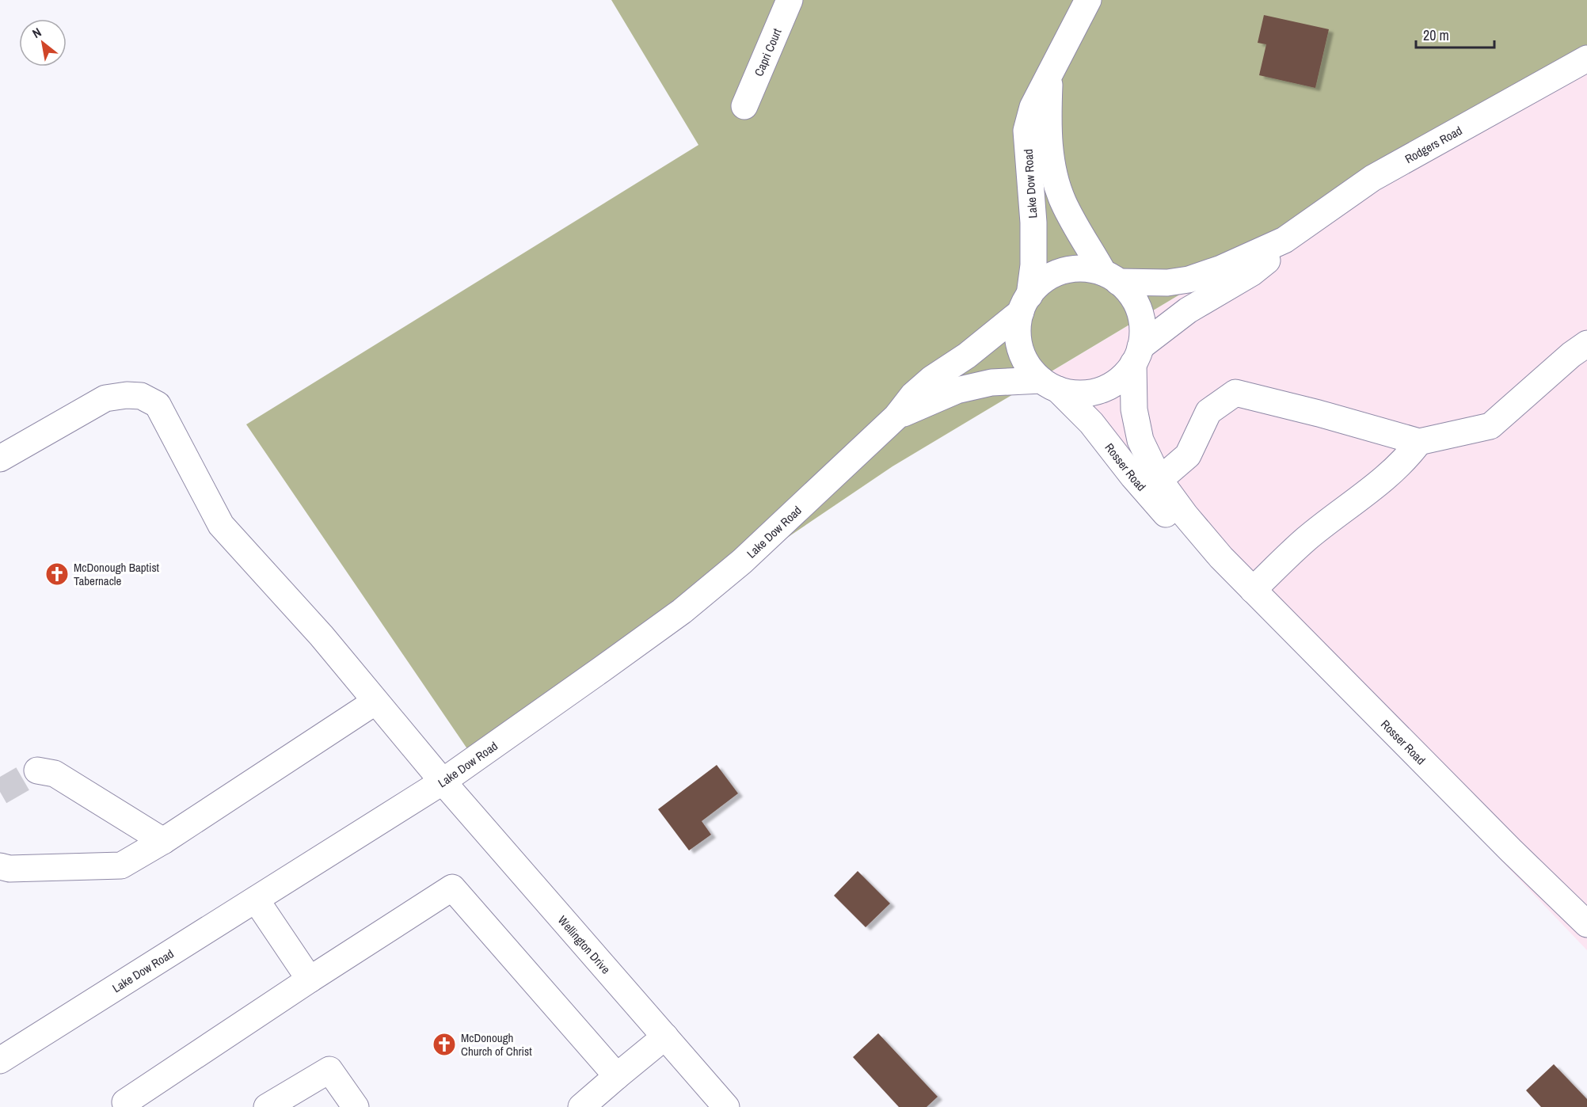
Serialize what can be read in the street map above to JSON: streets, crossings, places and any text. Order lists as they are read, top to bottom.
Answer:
{
  "streets": {
    "street": [
      "Capri Court",
      "Rodgers Road",
      "Lake Dow Road",
      "Rosser Road",
      "Wellington Drive"
    ]
  },
  "crossings": [
    ["Rodgers Road", "Lake Dow Road"],
    ["Rodgers Road", "Rosser Road"],
    ["Lake Dow Road", "Rosser Road"],
    ["Lake Dow Road", "Wellington Drive"]
  ],
  "places": {
    "church": ["McDonough Baptist Tabernacle", "McDonough Church of Christ"]
  },
  "scale_bar": "20 m",
  "north": "top left"
}
